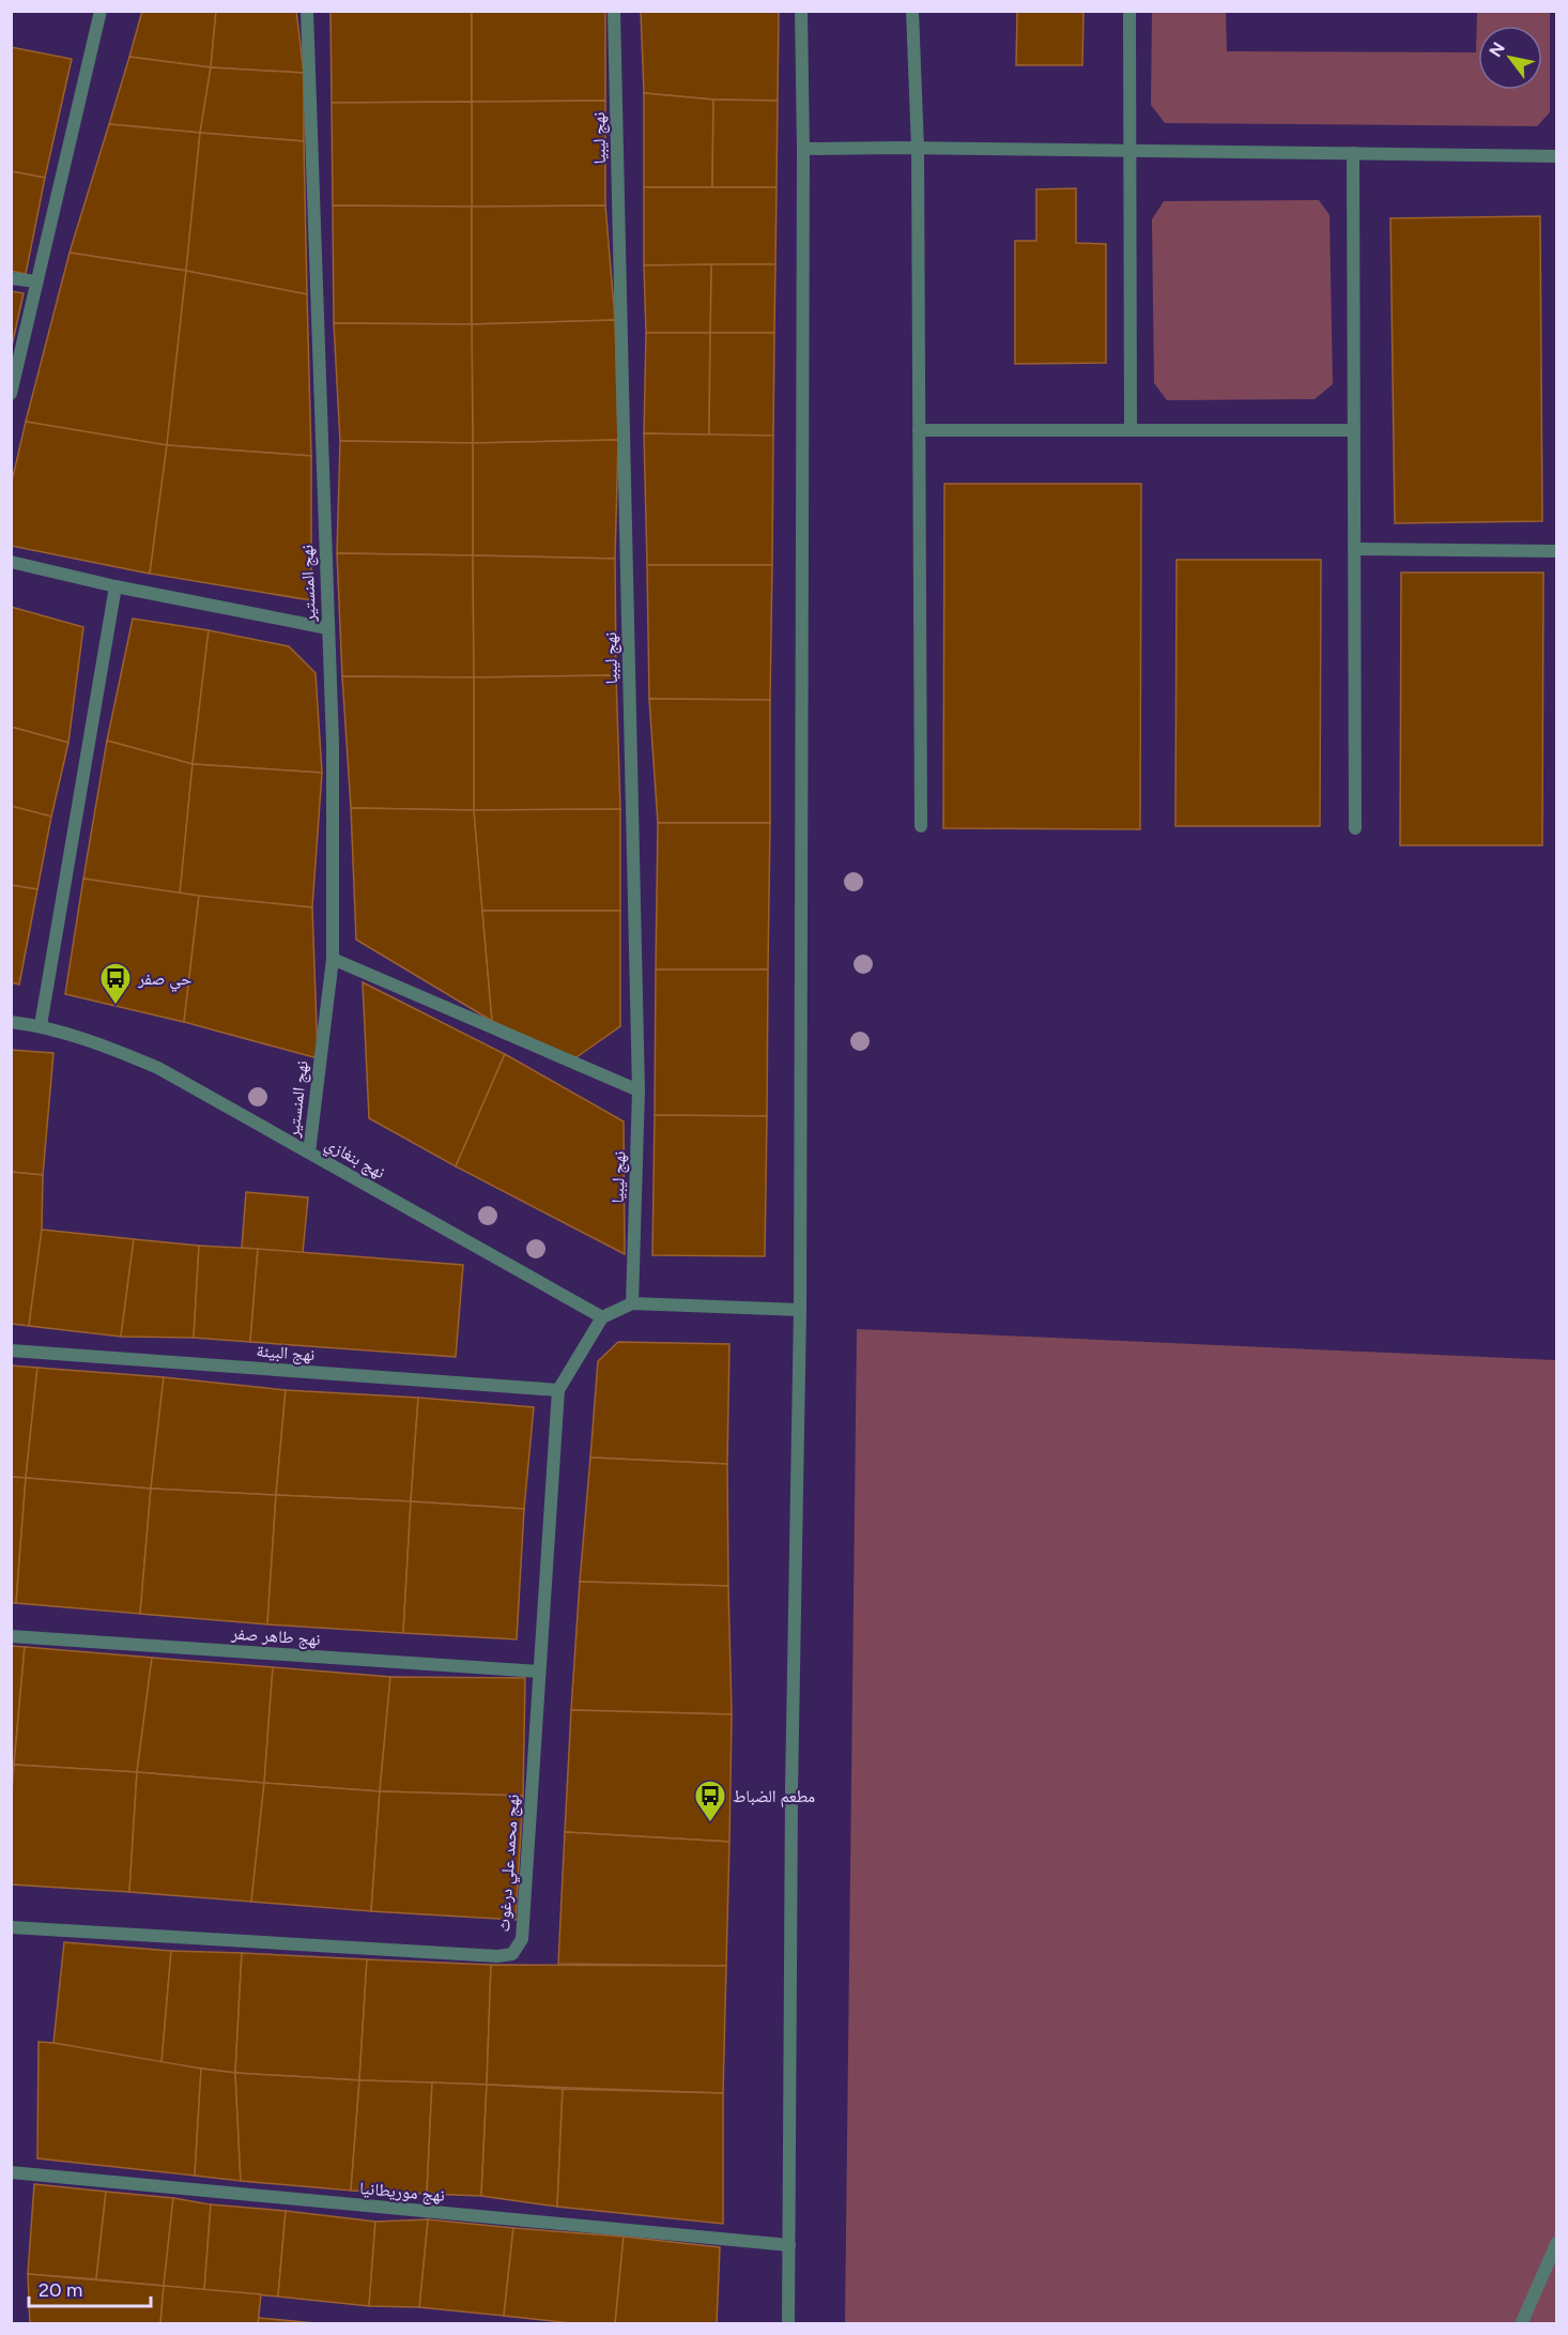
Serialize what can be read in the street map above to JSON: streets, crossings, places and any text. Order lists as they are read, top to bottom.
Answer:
{
  "streets": {
    "street": [
      "نهج ليبيا",
      "نهج المنستير",
      "نهج بنغازي",
      "نهج البيئة",
      "نهج طاهر صفر",
      "نهج محمد علي درغوث",
      "نهج موريطانيا"
    ]
  },
  "crossings": [
    ["نهج المنستير", "نهج بنغازي"],
    ["نهج بنغازي", "نهج محمد علي درغوث"],
    ["نهج البيئة", "نهج محمد علي درغوث"],
    ["نهج طاهر صفر", "نهج محمد علي درغوث"]
  ],
  "places": {
    "bus stop": ["حي صفر", "مطعم الضباط"]
  },
  "scale_bar": "20 m",
  "north": "top left"
}
